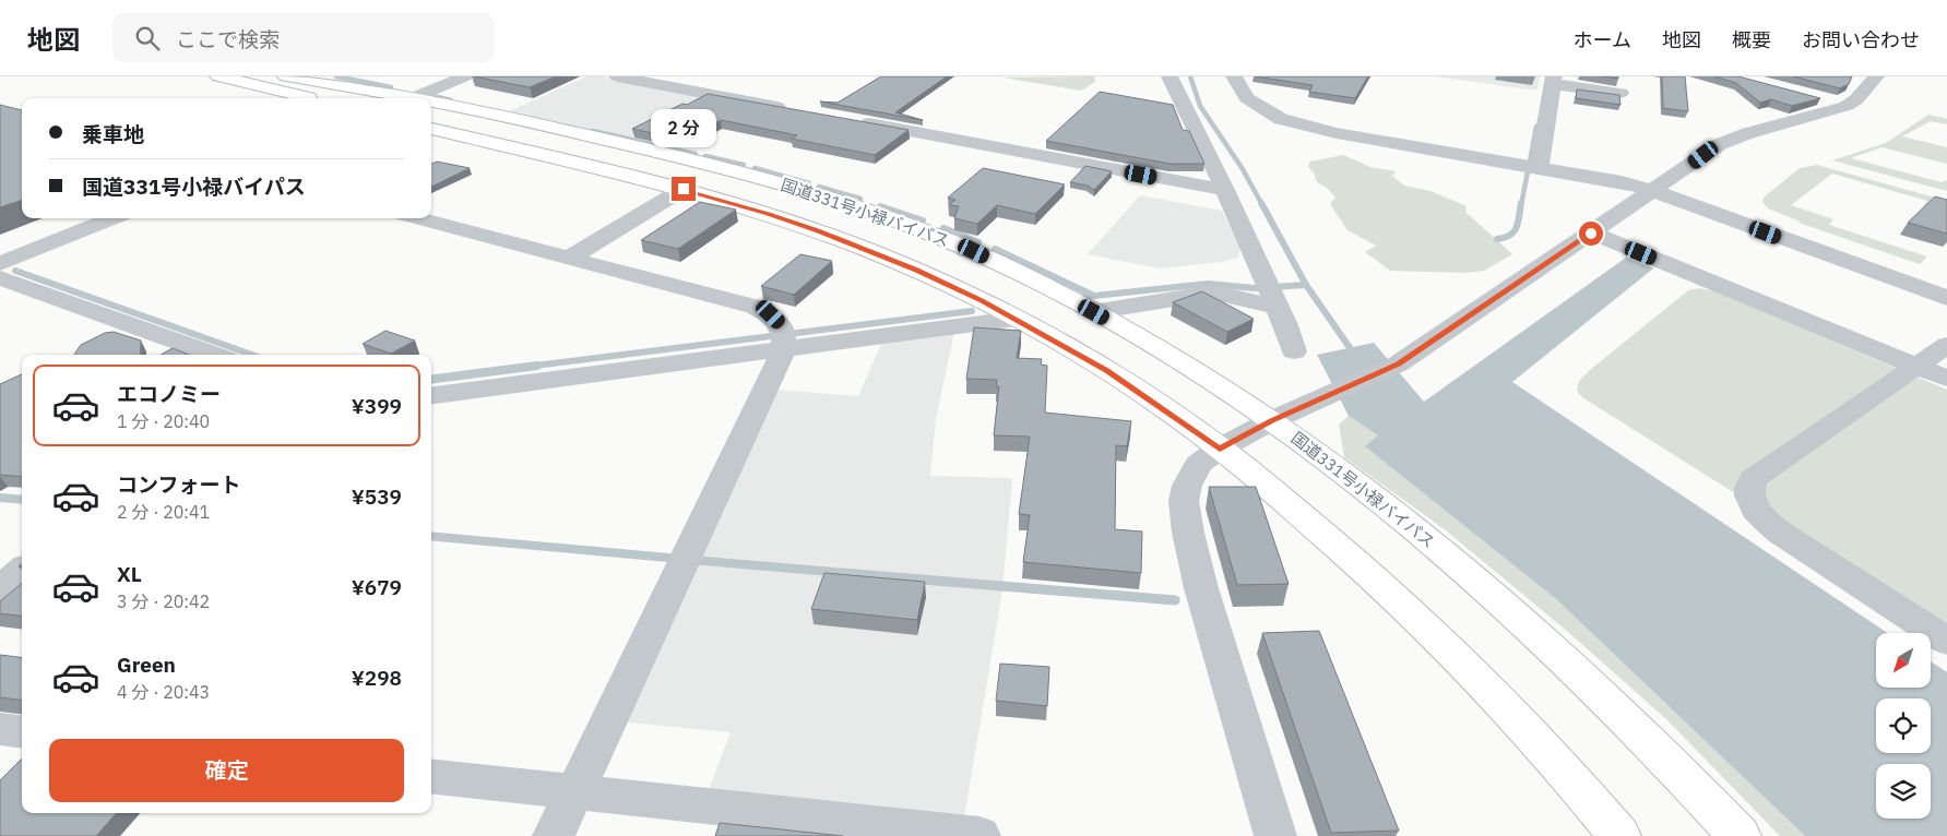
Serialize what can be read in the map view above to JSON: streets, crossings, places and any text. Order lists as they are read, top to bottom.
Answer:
{
  "streets": {
    "highway": ["国道331号小禄バイパス"]
  },
  "north": "bottom left",
  "page": {
    "header": "地図",
    "search": "ここで検索",
    "nav": [
      "ホーム",
      "地図",
      "概要",
      "お問い合わせ"
    ],
    "banner": ["乗車地", "国道331号小禄バイパス"],
    "bubble": "2 分",
    "list": [
      {
        "name": "エコノミー",
        "note": "1 分 · 20:40",
        "value": "¥399"
      },
      {
        "name": "コンフォート",
        "note": "2 分 · 20:41",
        "value": "¥539"
      },
      {
        "name": "XL",
        "note": "3 分 · 20:42",
        "value": "¥679"
      },
      {
        "name": "Green",
        "note": "4 分 · 20:43",
        "value": "¥298"
      }
    ],
    "buttons": "確定"
  }
}
